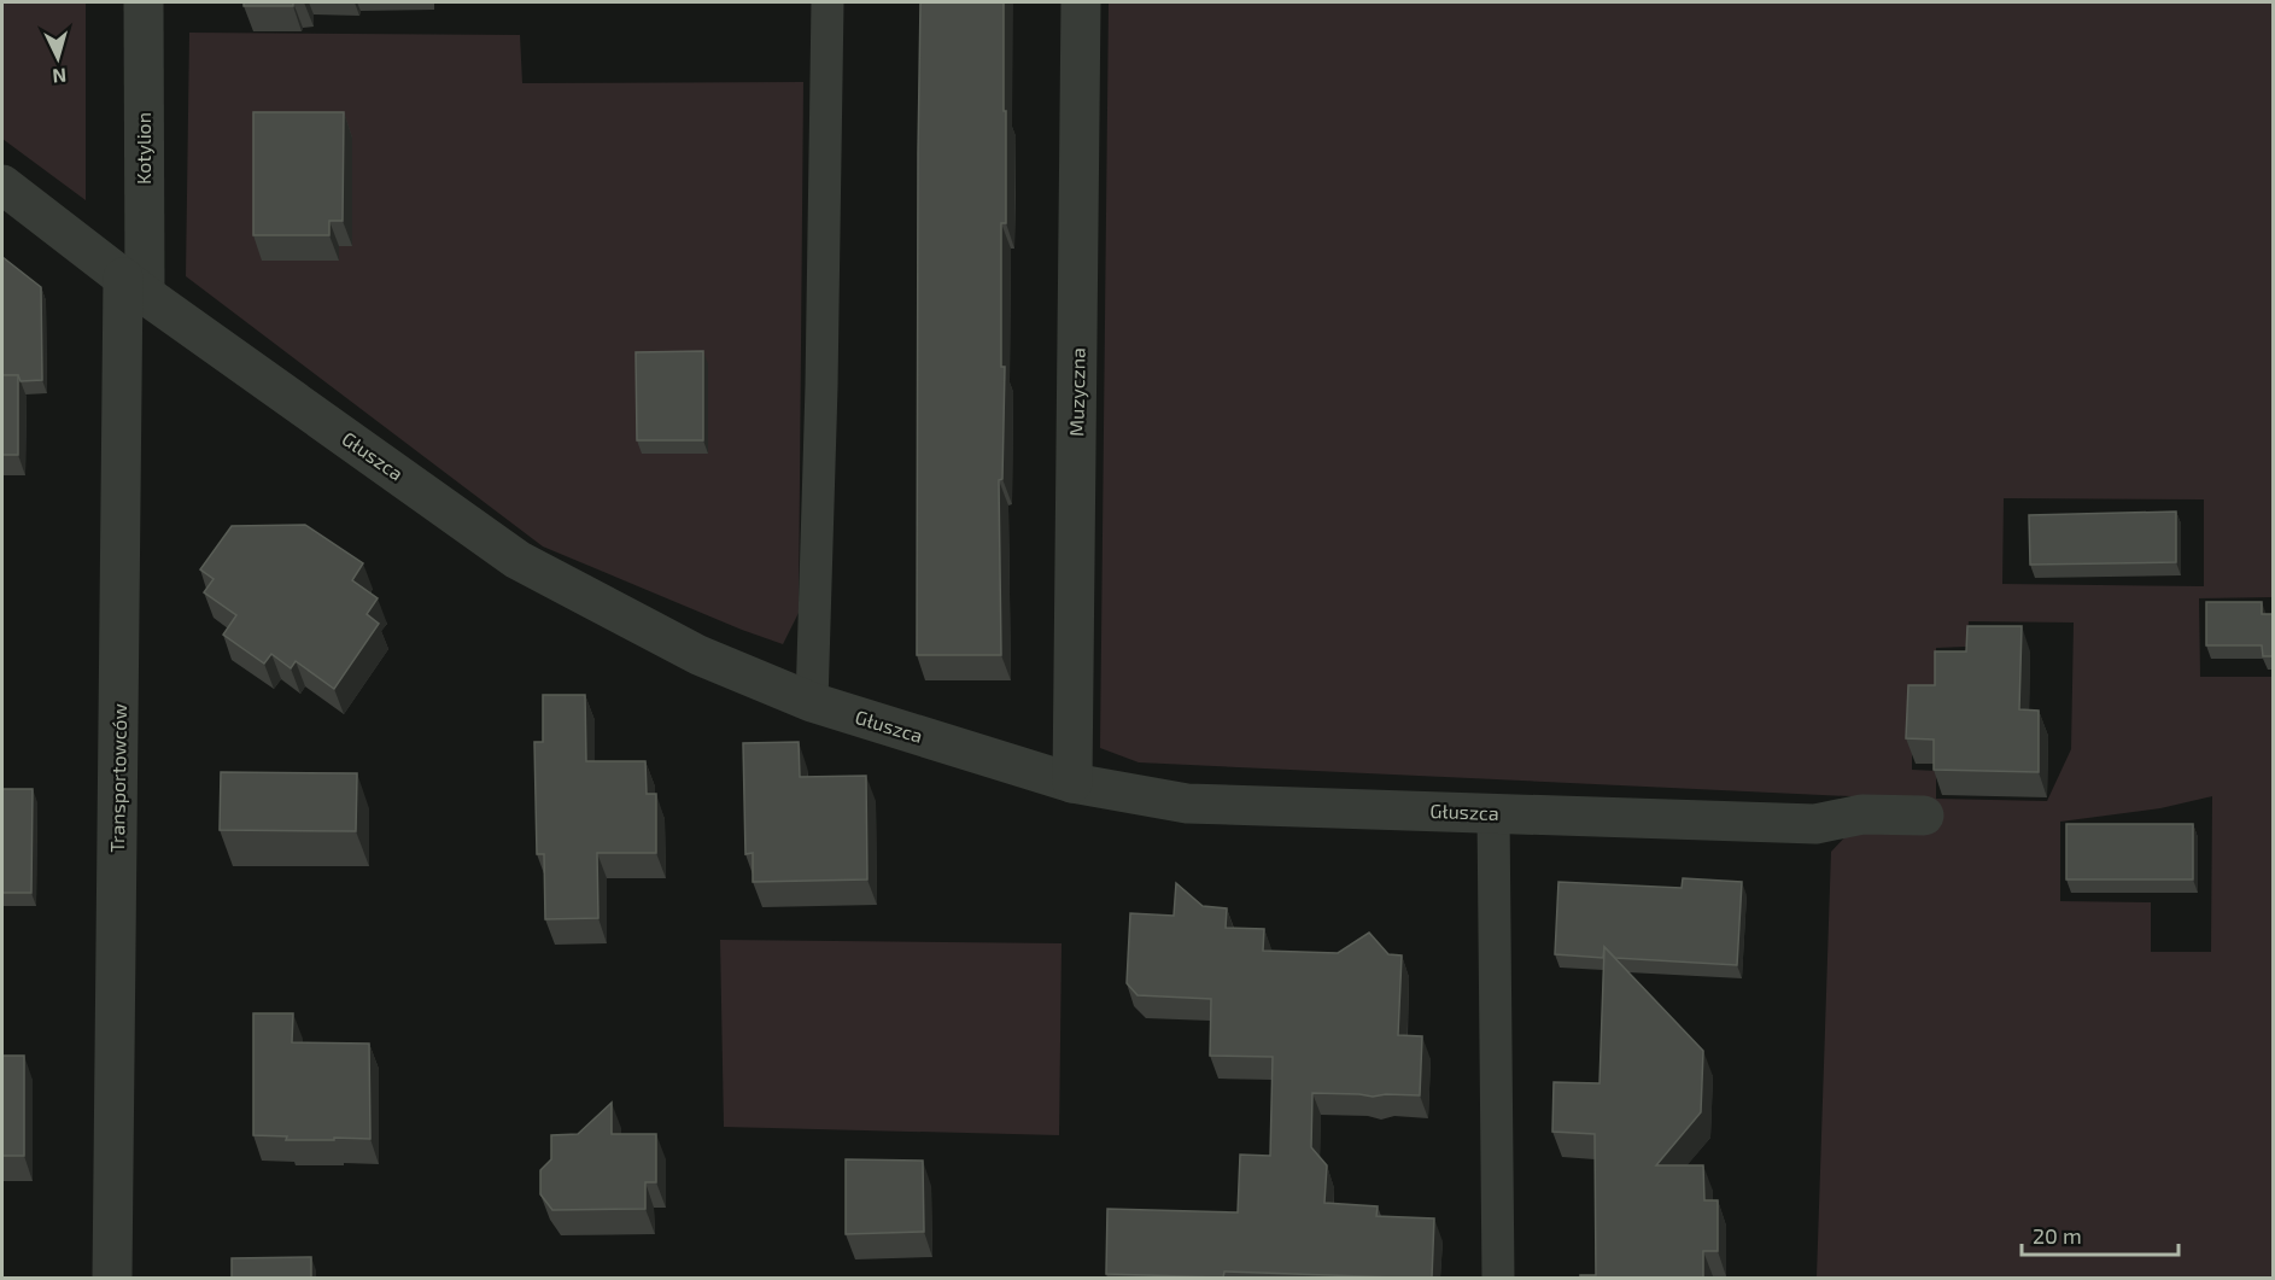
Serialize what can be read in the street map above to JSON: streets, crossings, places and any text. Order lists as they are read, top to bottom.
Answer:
{
  "streets": {
    "street": [
      "Kotylion",
      "Muzyczna",
      "Głuszca",
      "Transportowców"
    ]
  },
  "crossings": [
    ["Kotylion", "Głuszca"],
    ["Kotylion", "Transportowców"],
    ["Muzyczna", "Głuszca"],
    ["Głuszca", "Transportowców"]
  ],
  "scale_bar": "20 m",
  "north": "bottom"
}
